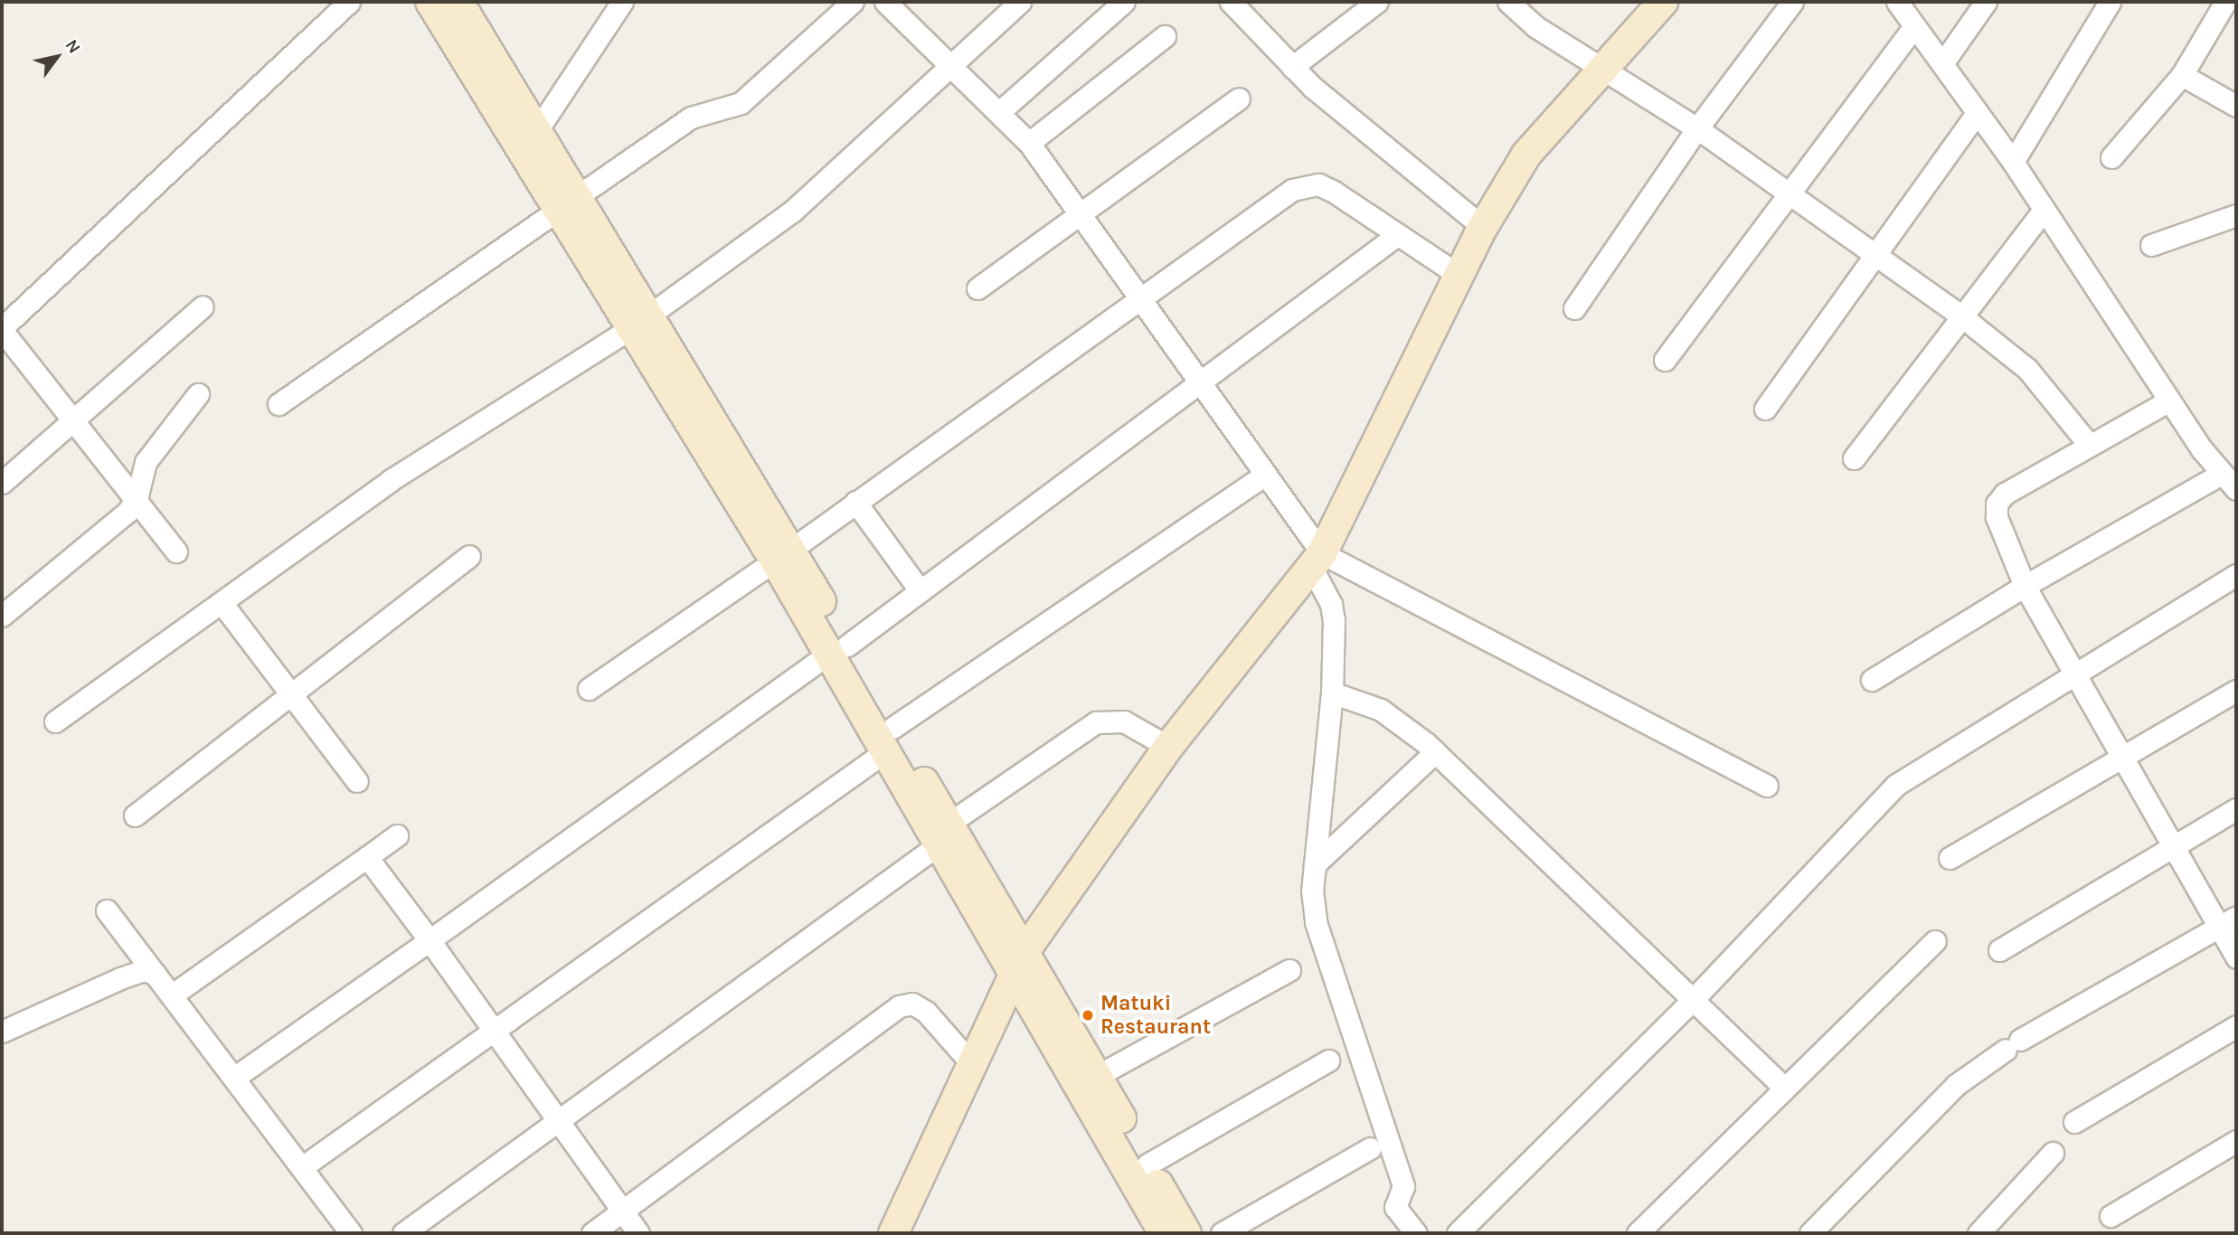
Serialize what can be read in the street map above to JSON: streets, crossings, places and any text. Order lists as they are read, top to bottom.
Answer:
{
  "places": ["Matuki Restaurant"],
  "north": "top right"
}
